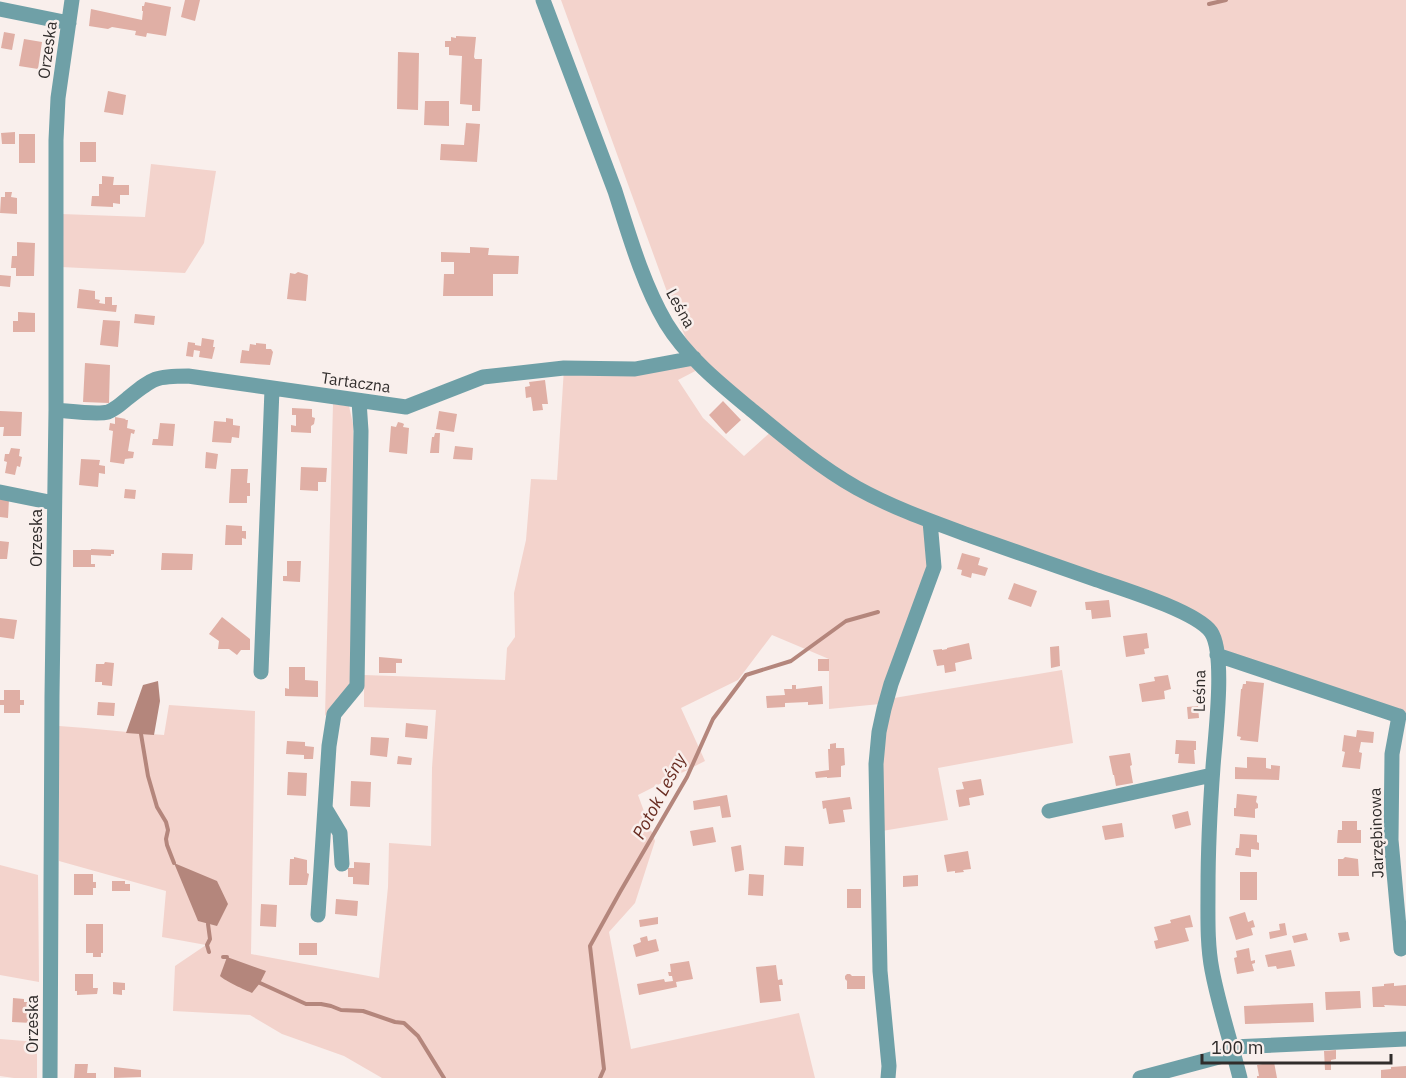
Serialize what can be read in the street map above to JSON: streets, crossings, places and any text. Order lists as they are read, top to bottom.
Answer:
{
  "streets": {
    "street": [
      "Orzeska",
      "Leśna",
      "Tartaczna",
      "Jarzębinowa"
    ]
  },
  "crossings": [
    ["Orzeska", "Tartaczna"],
    ["Leśna", "Tartaczna"]
  ],
  "water": ["Potok Leśny"],
  "scale_bar": "100 m"
}
